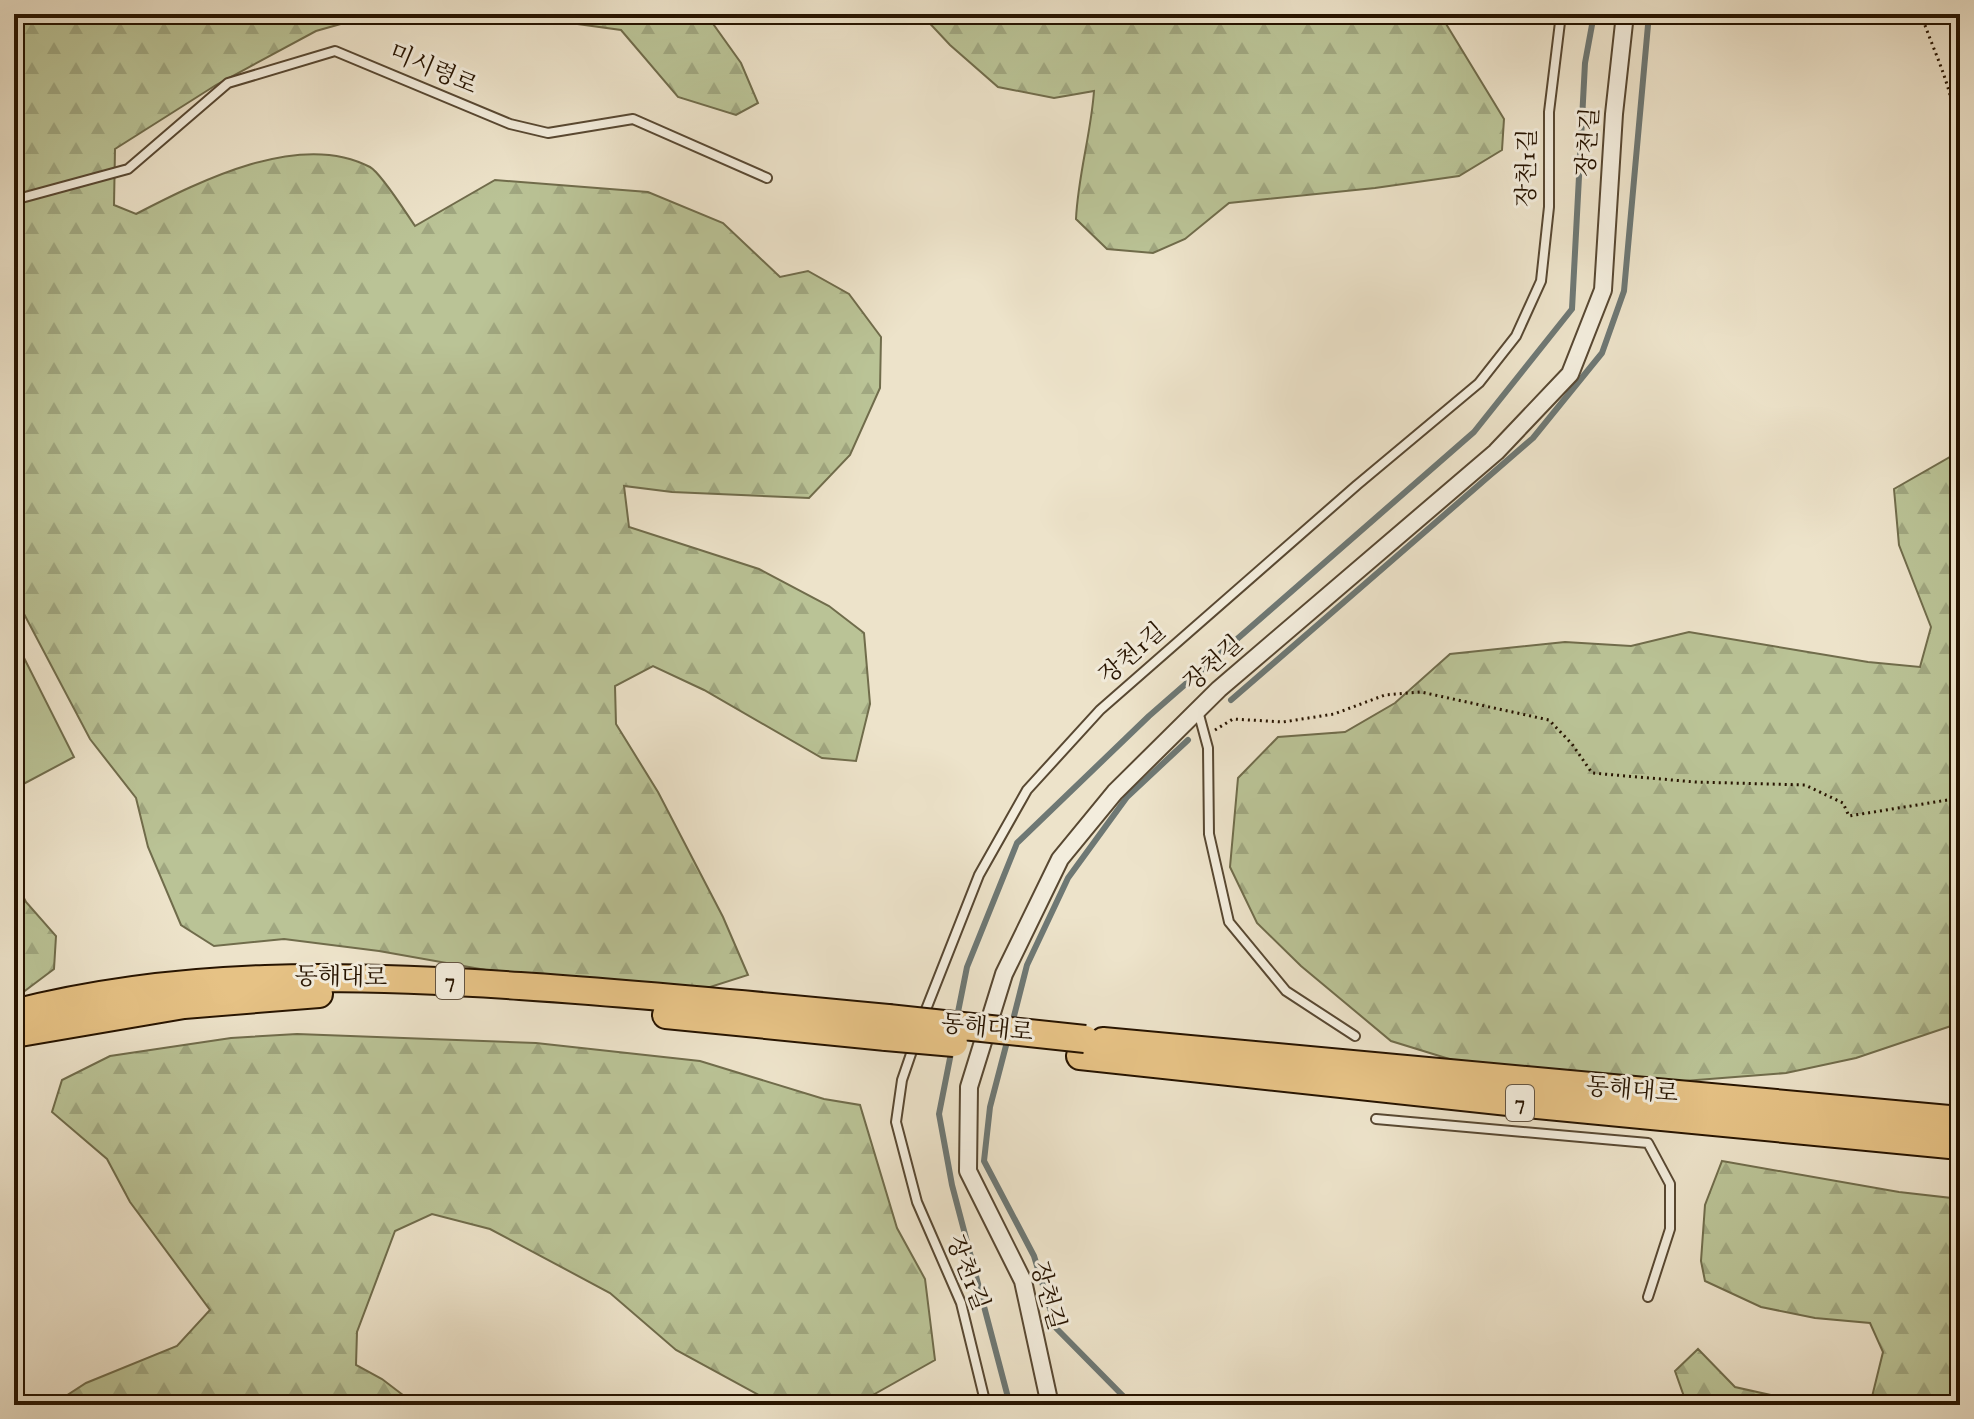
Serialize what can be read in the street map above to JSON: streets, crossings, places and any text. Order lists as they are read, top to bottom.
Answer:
{
  "streets": {
    "main road": ["동해대로", "7"],
    "street": ["장천길"],
    "lane": ["미시령로", "장천1길"]
  },
  "crossings": [
    ["동해대로", "7"]
  ]
}
